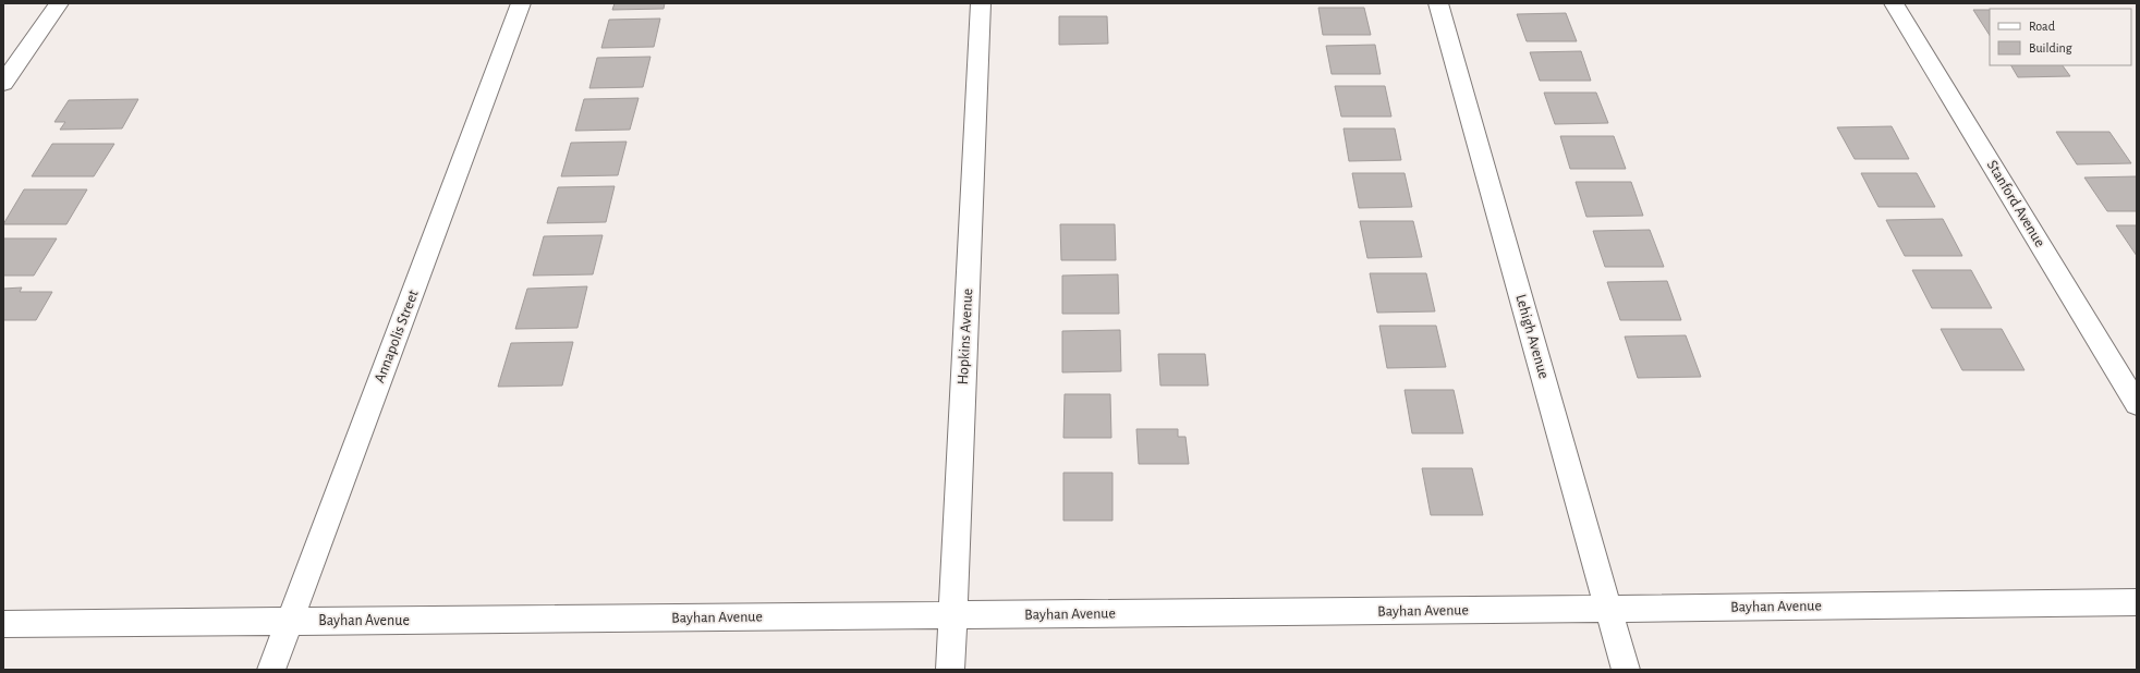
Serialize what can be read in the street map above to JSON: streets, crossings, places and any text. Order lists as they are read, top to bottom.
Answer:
{
  "streets": {
    "street": [
      "Stanford Avenue",
      "Annapolis Street",
      "Hopkins Avenue",
      "Lehigh Avenue",
      "Bayhan Avenue"
    ]
  },
  "crossings": [
    ["Annapolis Street", "Bayhan Avenue"],
    ["Hopkins Avenue", "Bayhan Avenue"],
    ["Lehigh Avenue", "Bayhan Avenue"]
  ],
  "legend": ["Road", "Building"]
}
